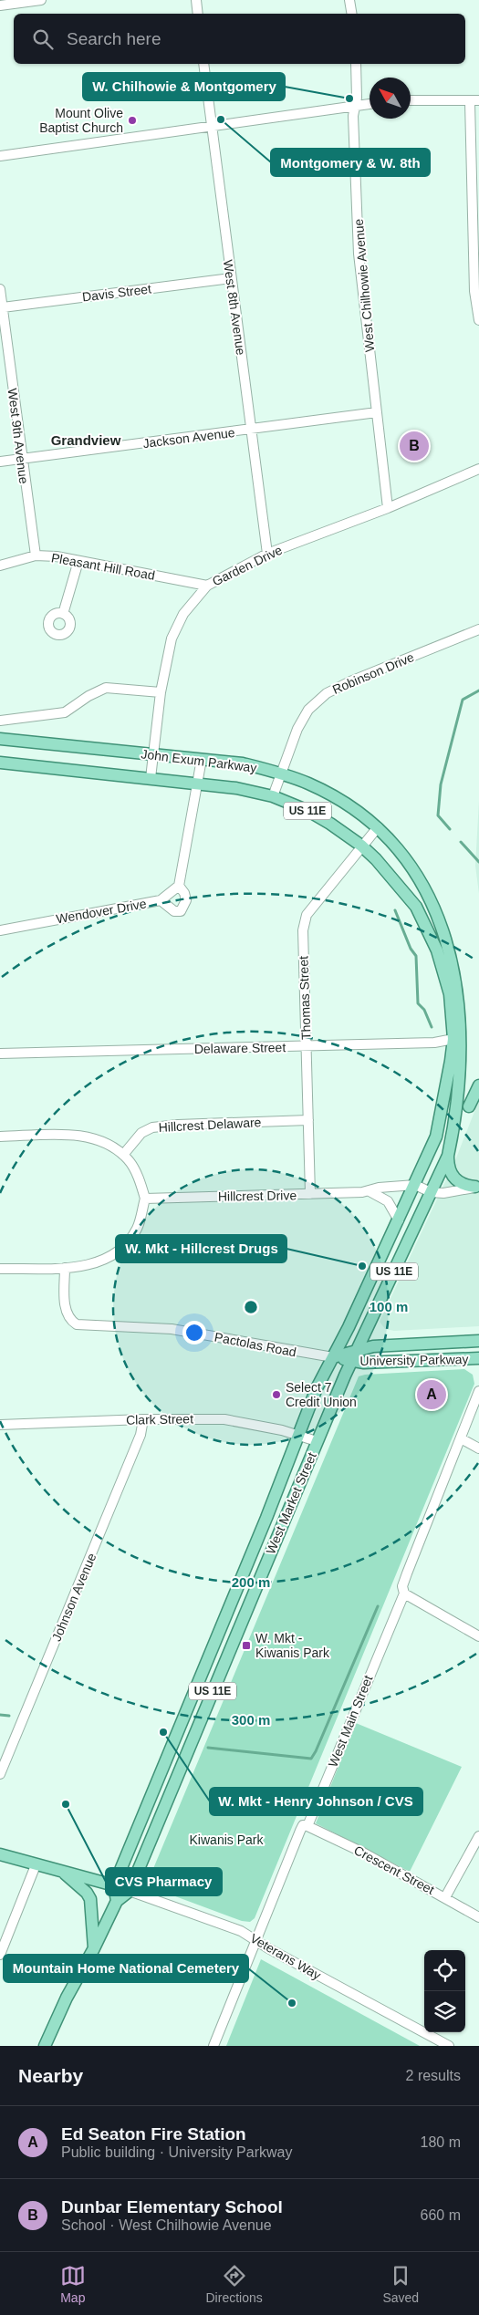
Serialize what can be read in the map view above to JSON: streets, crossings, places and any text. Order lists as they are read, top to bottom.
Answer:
{
  "streets": {
    "main road": [
      "John Exum Parkway",
      "US 11E",
      "Delaware Street",
      "University Parkway",
      "West Market Street"
    ],
    "street": [
      "West Chilhowie Avenue",
      "Davis Street",
      "West 8th Avenue",
      "West 9th Avenue",
      "Jackson Avenue",
      "Garden Drive",
      "Pleasant Hill Road",
      "Robinson Drive",
      "Wendover Drive",
      "Thomas Street",
      "Hillcrest Delaware",
      "Hillcrest Drive",
      "Pactolas Road",
      "Clark Street",
      "Johnson Avenue",
      "West Main Street",
      "Crescent Street",
      "Veterans Way"
    ]
  },
  "crossings": [
    ["West Chilhowie Avenue", "Jackson Avenue"],
    ["West Chilhowie Avenue", "Garden Drive"],
    ["Davis Street", "West 8th Avenue"],
    ["Davis Street", "West 9th Avenue"],
    ["West 8th Avenue", "Jackson Avenue"],
    ["West 8th Avenue", "Garden Drive"],
    ["West 9th Avenue", "Jackson Avenue"],
    ["West 9th Avenue", "Pleasant Hill Road"],
    ["Garden Drive", "Pleasant Hill Road"],
    ["Garden Drive", "John Exum Parkway"],
    ["Robinson Drive", "John Exum Parkway"],
    ["John Exum Parkway", "Thomas Street"],
    ["John Exum Parkway", "Delaware Street"],
    ["John Exum Parkway", "Hillcrest Drive"],
    ["John Exum Parkway", "West Market Street"],
    ["US 11E", "West Market Street"],
    ["Thomas Street", "Delaware Street"],
    ["Thomas Street", "Hillcrest Delaware"],
    ["Thomas Street", "Hillcrest Drive"],
    ["Hillcrest Drive", "West Market Street"],
    ["Pactolas Road", "University Parkway"],
    ["Pactolas Road", "West Market Street"],
    ["University Parkway", "West Market Street"],
    ["Clark Street", "West Market Street"],
    ["Clark Street", "Johnson Avenue"],
    ["West Market Street", "Veterans Way"],
    ["West Main Street", "Crescent Street"],
    ["West Main Street", "Veterans Way"]
  ],
  "districts": ["Grandview"],
  "parks": ["Kiwanis Park"],
  "places": {
    "other": [
      "W. Chilhowie & Montgomery",
      "Montgomery & W. 8th",
      "Mount Olive Baptist Church",
      "W. Mkt - Hillcrest Drugs",
      "Select 7 Credit Union",
      "W. Mkt - Henry Johnson / CVS",
      "CVS Pharmacy",
      "Mountain Home National Cemetery"
    ],
    "transit": ["W. Mkt - Kiwanis Park"]
  },
  "north": "top left",
  "page": {
    "search": "Search here",
    "pins": ["B", "A"],
    "heading": ["Nearby", "2 results"],
    "list": [
      {
        "mark": "A",
        "name": "Ed Seaton Fire Station",
        "note": "Public building · University Parkway",
        "value": "180 m"
      },
      {
        "mark": "B",
        "name": "Dunbar Elementary School",
        "note": "School · West Chilhowie Avenue",
        "value": "660 m"
      }
    ],
    "nav": ["Map", "Directions", "Saved"]
  },
  "rings": ["100 m", "200 m", "300 m"]
}
